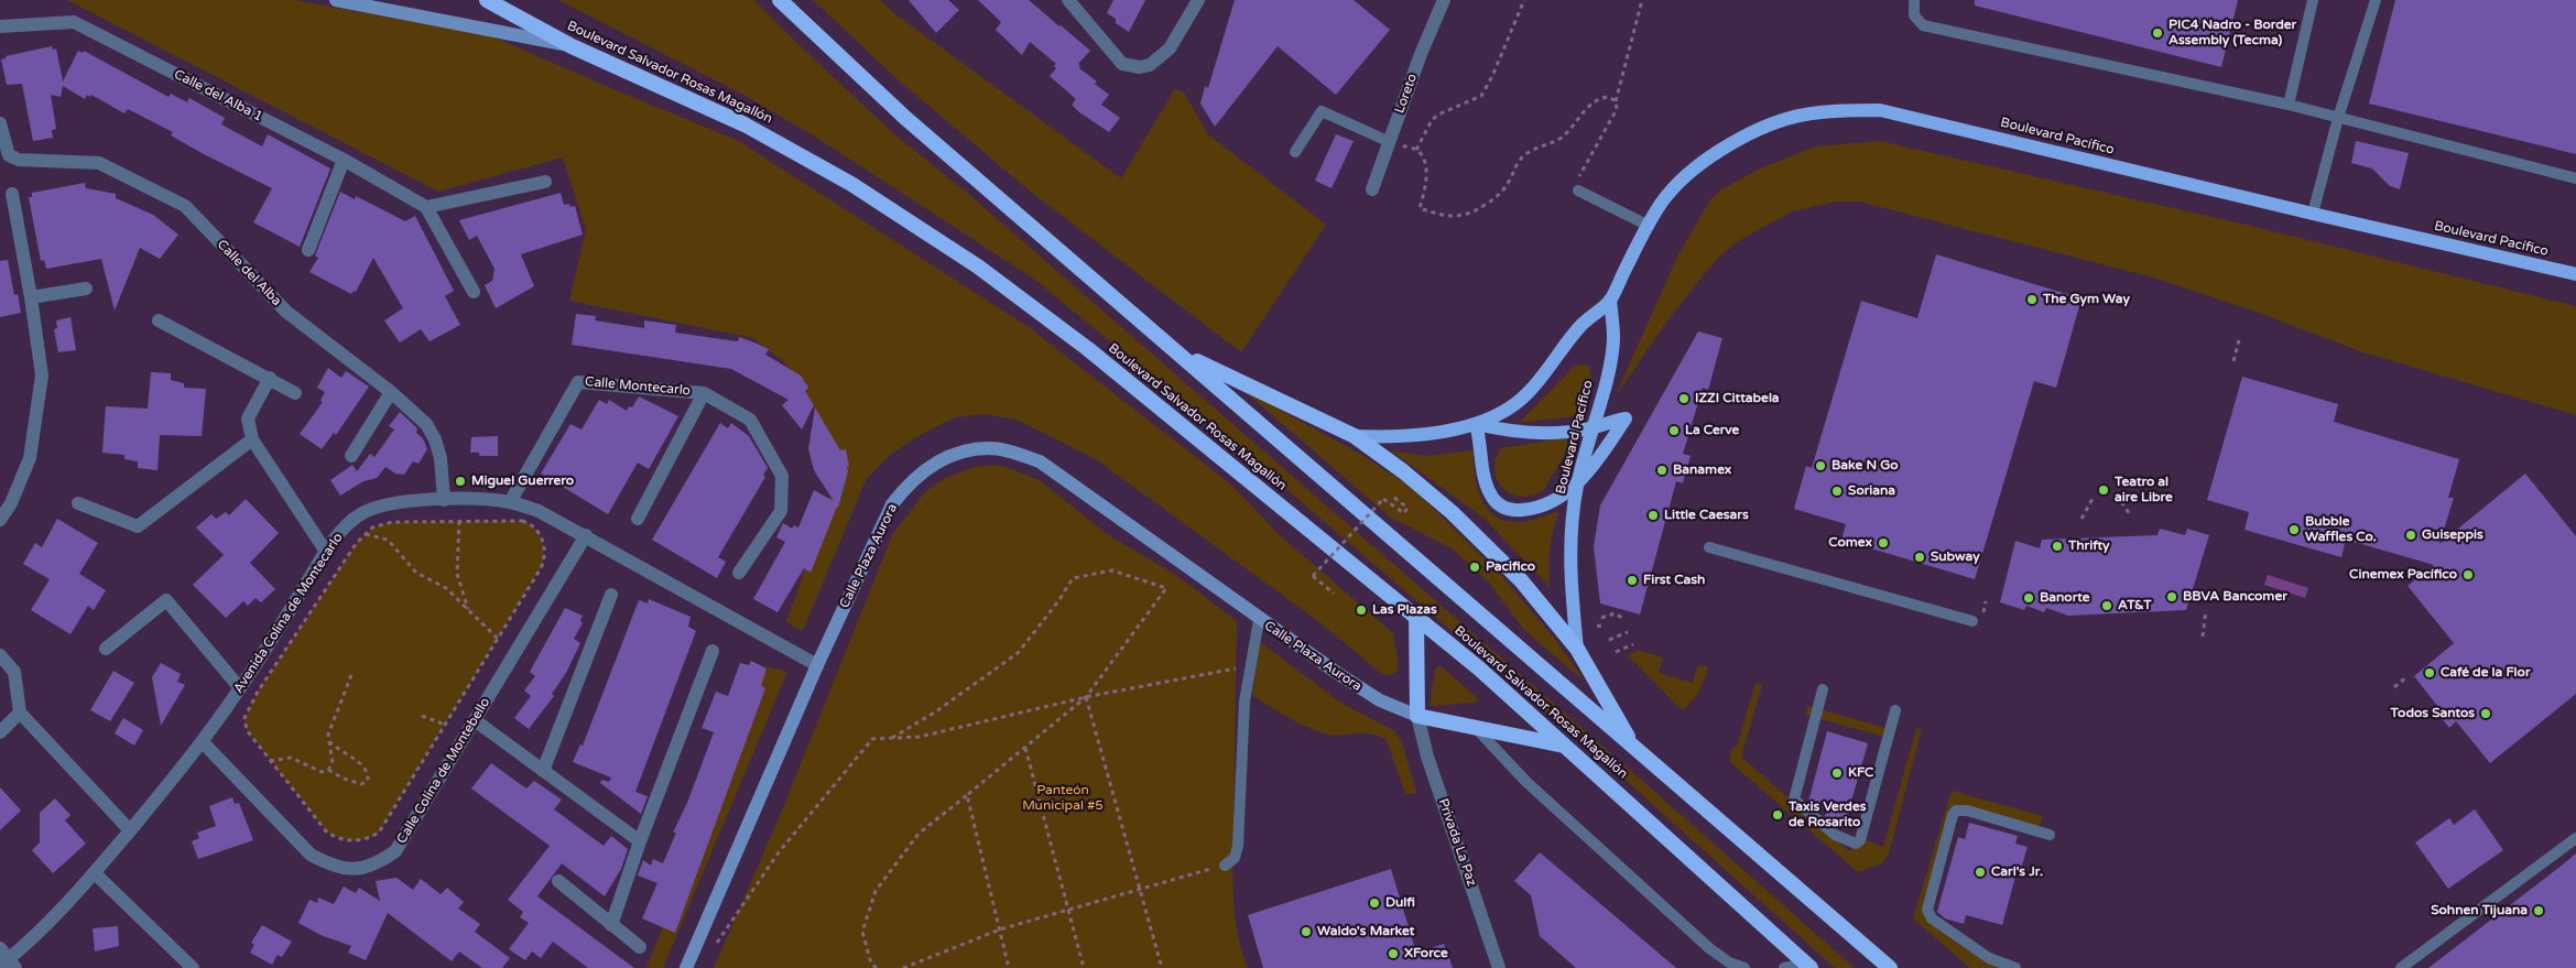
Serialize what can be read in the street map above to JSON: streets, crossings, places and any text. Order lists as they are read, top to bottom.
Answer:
{
  "streets": {
    "highway": ["Boulevard Salvador Rosas Magallón"],
    "main road": ["Boulevard Pacífico", "Calle Plaza Aurora"],
    "street": [
      "Loreto",
      "Calle del Alba 1",
      "Calle del Alba",
      "Calle Montecarlo",
      "Avenida Colina de Montecarlo",
      "Calle Colina de Montebello",
      "Privada La Paz"
    ]
  },
  "crossings": [
    ["Calle del Alba", "Avenida Colina de Montecarlo"],
    ["Calle Montecarlo", "Avenida Colina de Montecarlo"],
    ["Calle Plaza Aurora", "Avenida Colina de Montecarlo"],
    ["Calle Plaza Aurora", "Privada La Paz"],
    ["Avenida Colina de Montecarlo", "Calle Colina de Montebello"]
  ],
  "parks": ["Panteón Municipal #5"],
  "places": [
    "PIC4 Nadro - Border Assembly (Tecma)",
    "The Gym Way",
    "IZZI Cittabela",
    "La Cerve",
    "Bake N Go",
    "Banamex",
    "Miguel Guerrero",
    "Teatro al aire Libre",
    "Soriana",
    "Little Caesars",
    "Bubble Waffles Co.",
    "Guiseppis",
    "Comex",
    "Thrifty",
    "Subway",
    "Pacifico",
    "Cinemex Pacífico",
    "First Cash",
    "BBVA Bancomer",
    "Banorte",
    "AT&T",
    "Las Plazas",
    "Café de la Flor",
    "Todos Santos",
    "KFC",
    "Taxis Verdes de Rosarito",
    "Carl's Jr.",
    "Dulfi",
    "Sohnen Tijuana",
    "Waldo's Market",
    "XForce"
  ]
}
